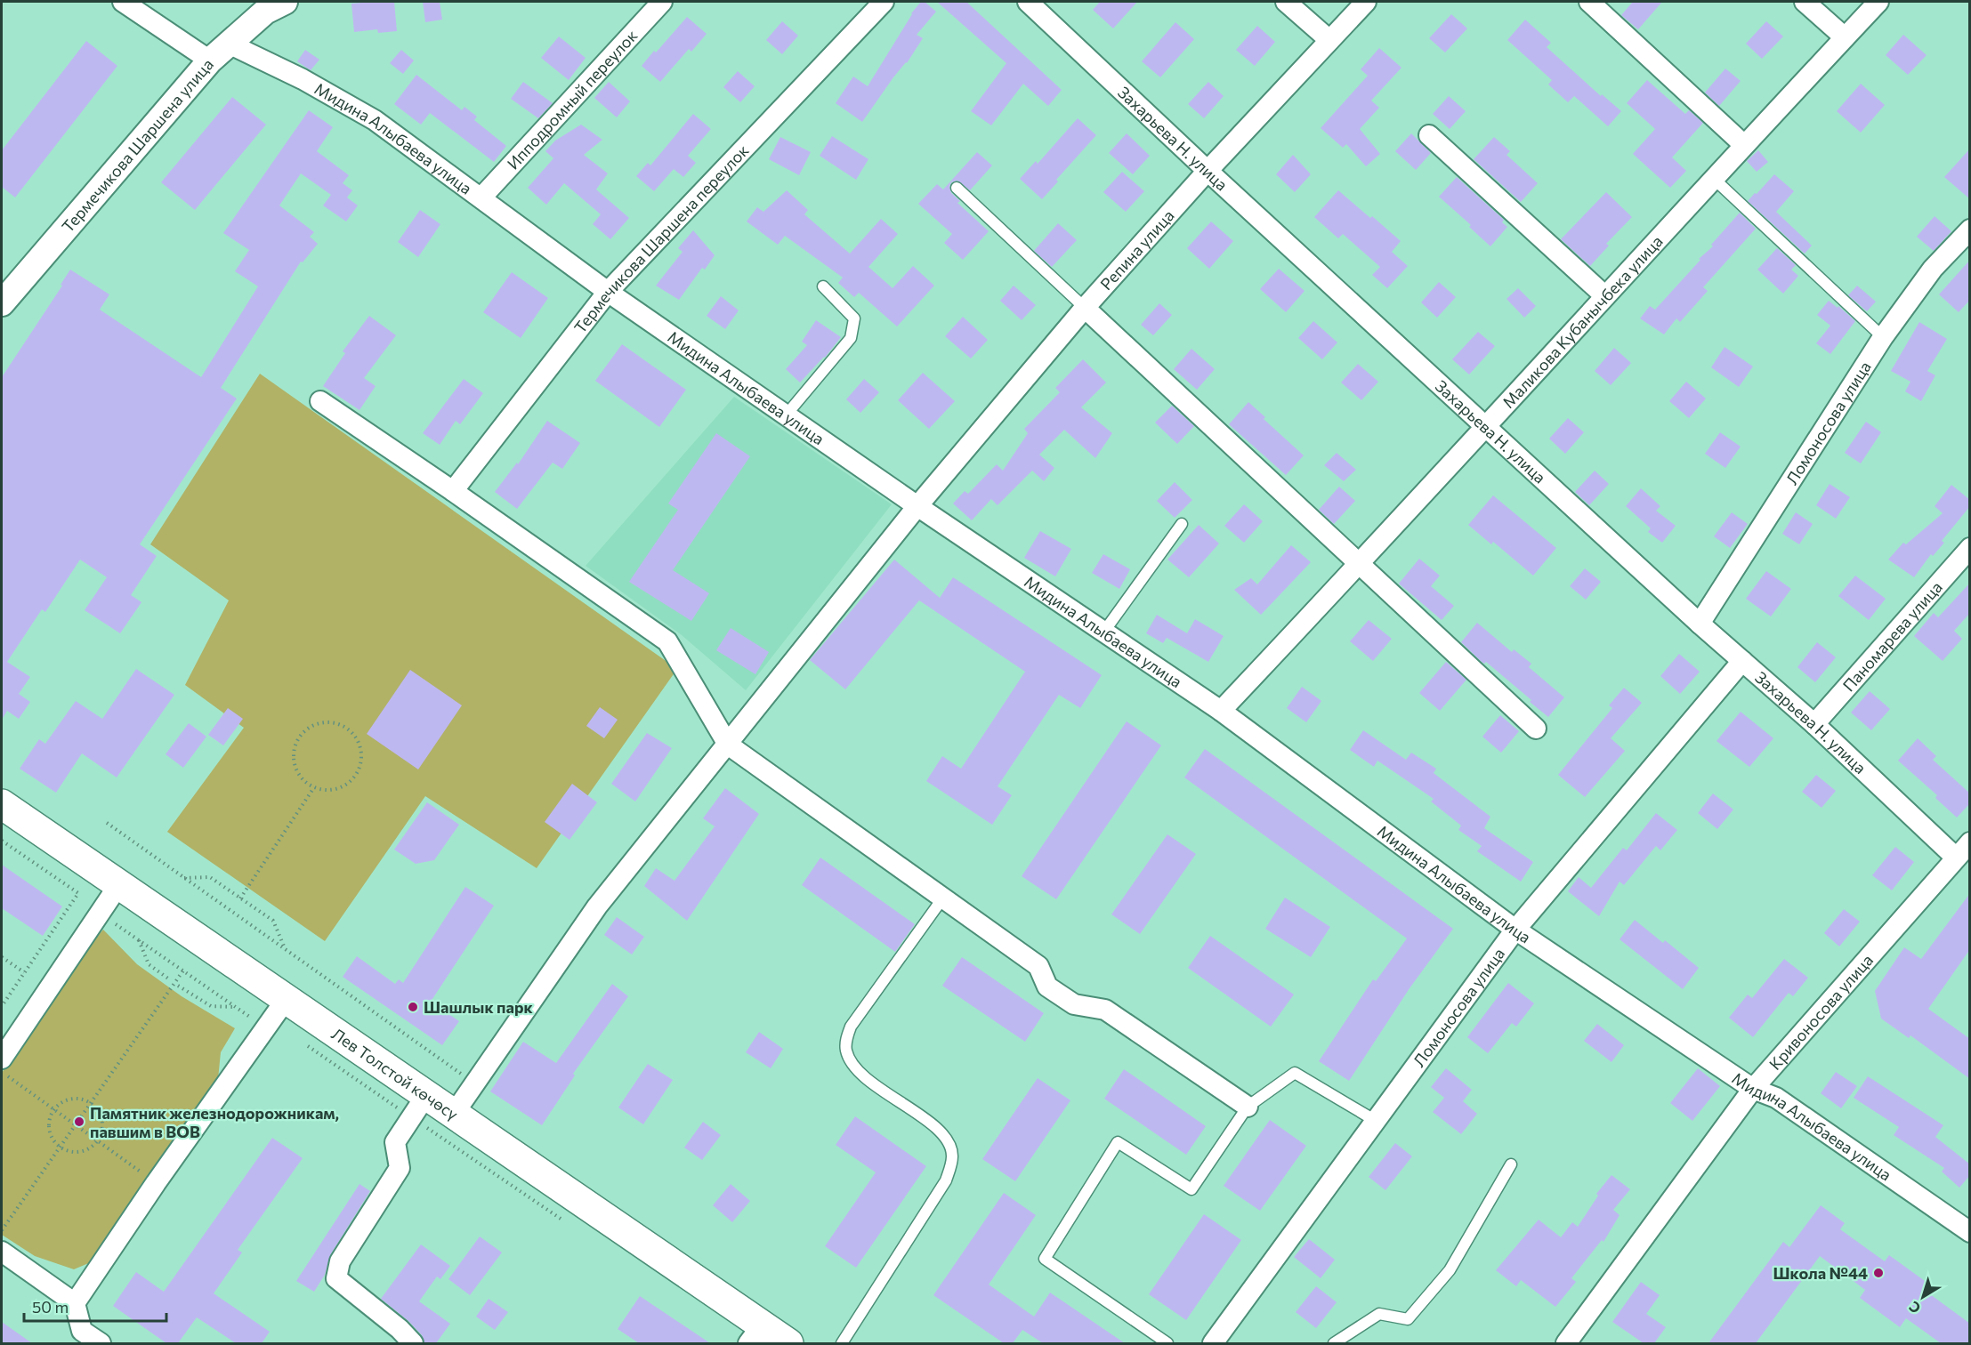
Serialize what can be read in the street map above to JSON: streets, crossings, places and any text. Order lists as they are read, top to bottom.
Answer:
{
  "streets": {
    "main road": ["Лев Толстой көчөсү"],
    "street": [
      "Ипподромный переулок",
      "Захарьева Н. улица",
      "Мидина Алыбаева улица",
      "Термечикова Шаршена улица",
      "Термечикова Шаршена переулок",
      "Репина улица",
      "Маликова Кубанычбека улица",
      "Ломоносова улица",
      "Паномарева улица",
      "Кривоносова улица"
    ]
  },
  "crossings": [
    ["Ипподромный переулок", "Мидина Алыбаева улица"],
    ["Захарьева Н. улица", "Репина улица"],
    ["Захарьева Н. улица", "Маликова Кубанычбека улица"],
    ["Захарьева Н. улица", "Ломоносова улица"],
    ["Захарьева Н. улица", "Паномарева улица"],
    ["Захарьева Н. улица", "Кривоносова улица"],
    ["Мидина Алыбаева улица", "Термечикова Шаршена улица"],
    ["Мидина Алыбаева улица", "Термечикова Шаршена переулок"],
    ["Мидина Алыбаева улица", "Репина улица"],
    ["Мидина Алыбаева улица", "Маликова Кубанычбека улица"],
    ["Мидина Алыбаева улица", "Ломоносова улица"],
    ["Мидина Алыбаева улица", "Кривоносова улица"],
    ["Репина улица", "Лев Толстой көчөсү"]
  ],
  "places": ["Шашлык парк", "Памятник железнодорожникам, павшим в ВОВ", "Школа №44"],
  "scale_bar": "50 m",
  "north": "bottom left"
}
